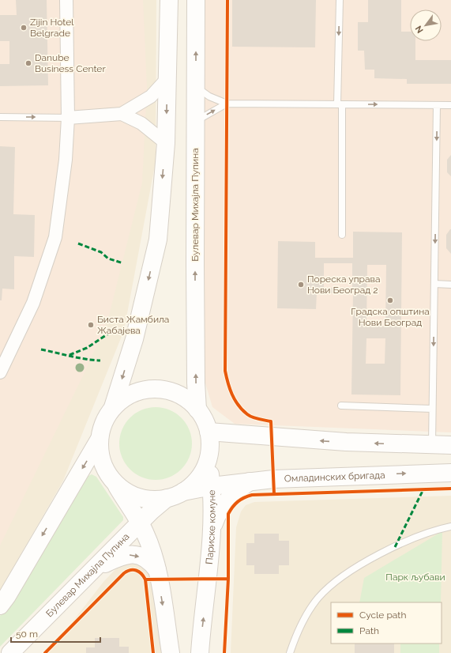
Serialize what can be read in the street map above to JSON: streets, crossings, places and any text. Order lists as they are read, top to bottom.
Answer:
{
  "streets": {
    "main road": ["Булевар Михајла Пупина", "Омладинских бригада", "Париске комуне"]
  },
  "crossings": [
    ["Булевар Михајла Пупина", "Омладинских бригада"],
    ["Булевар Михајла Пупина", "Париске комуне"],
    ["Омладинских бригада", "Париске комуне"]
  ],
  "parks": ["Парк љубави"],
  "places": [
    "Zijin Hotel Belgrade",
    "Danube Business Center",
    "Пореска управа Нови Београд 2",
    "Градска општина Нови Београд",
    "Биста Жамбила Жабајева"
  ],
  "legend": ["Cycle path", "Path"],
  "scale_bar": "50 m",
  "north": "bottom left"
}
